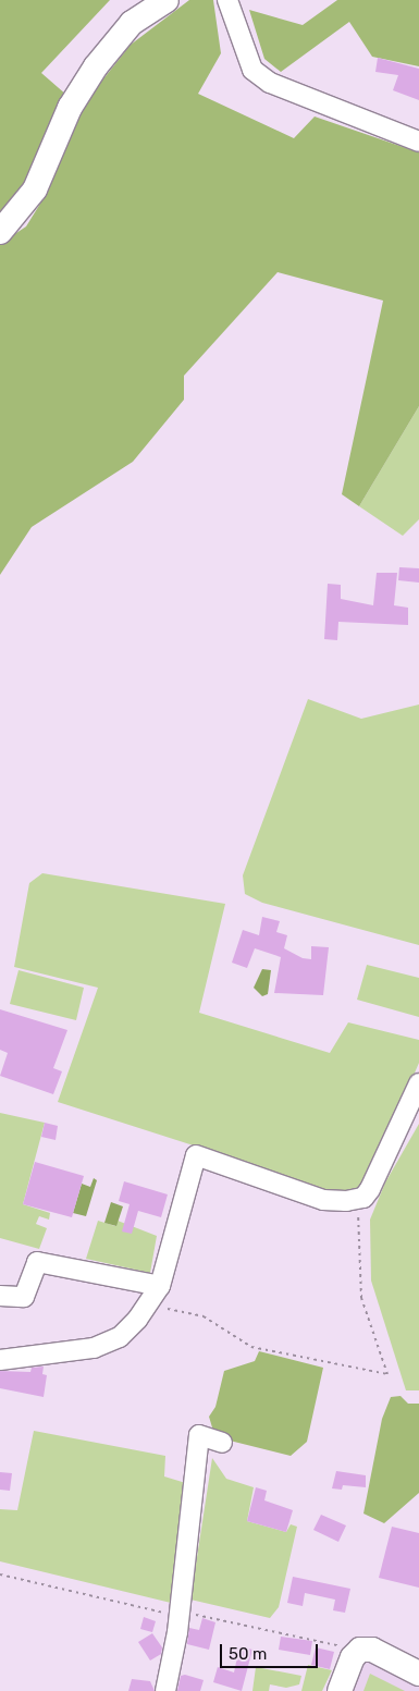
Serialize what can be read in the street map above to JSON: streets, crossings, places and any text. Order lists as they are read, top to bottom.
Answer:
{
  "scale_bar": "50 m"
}
